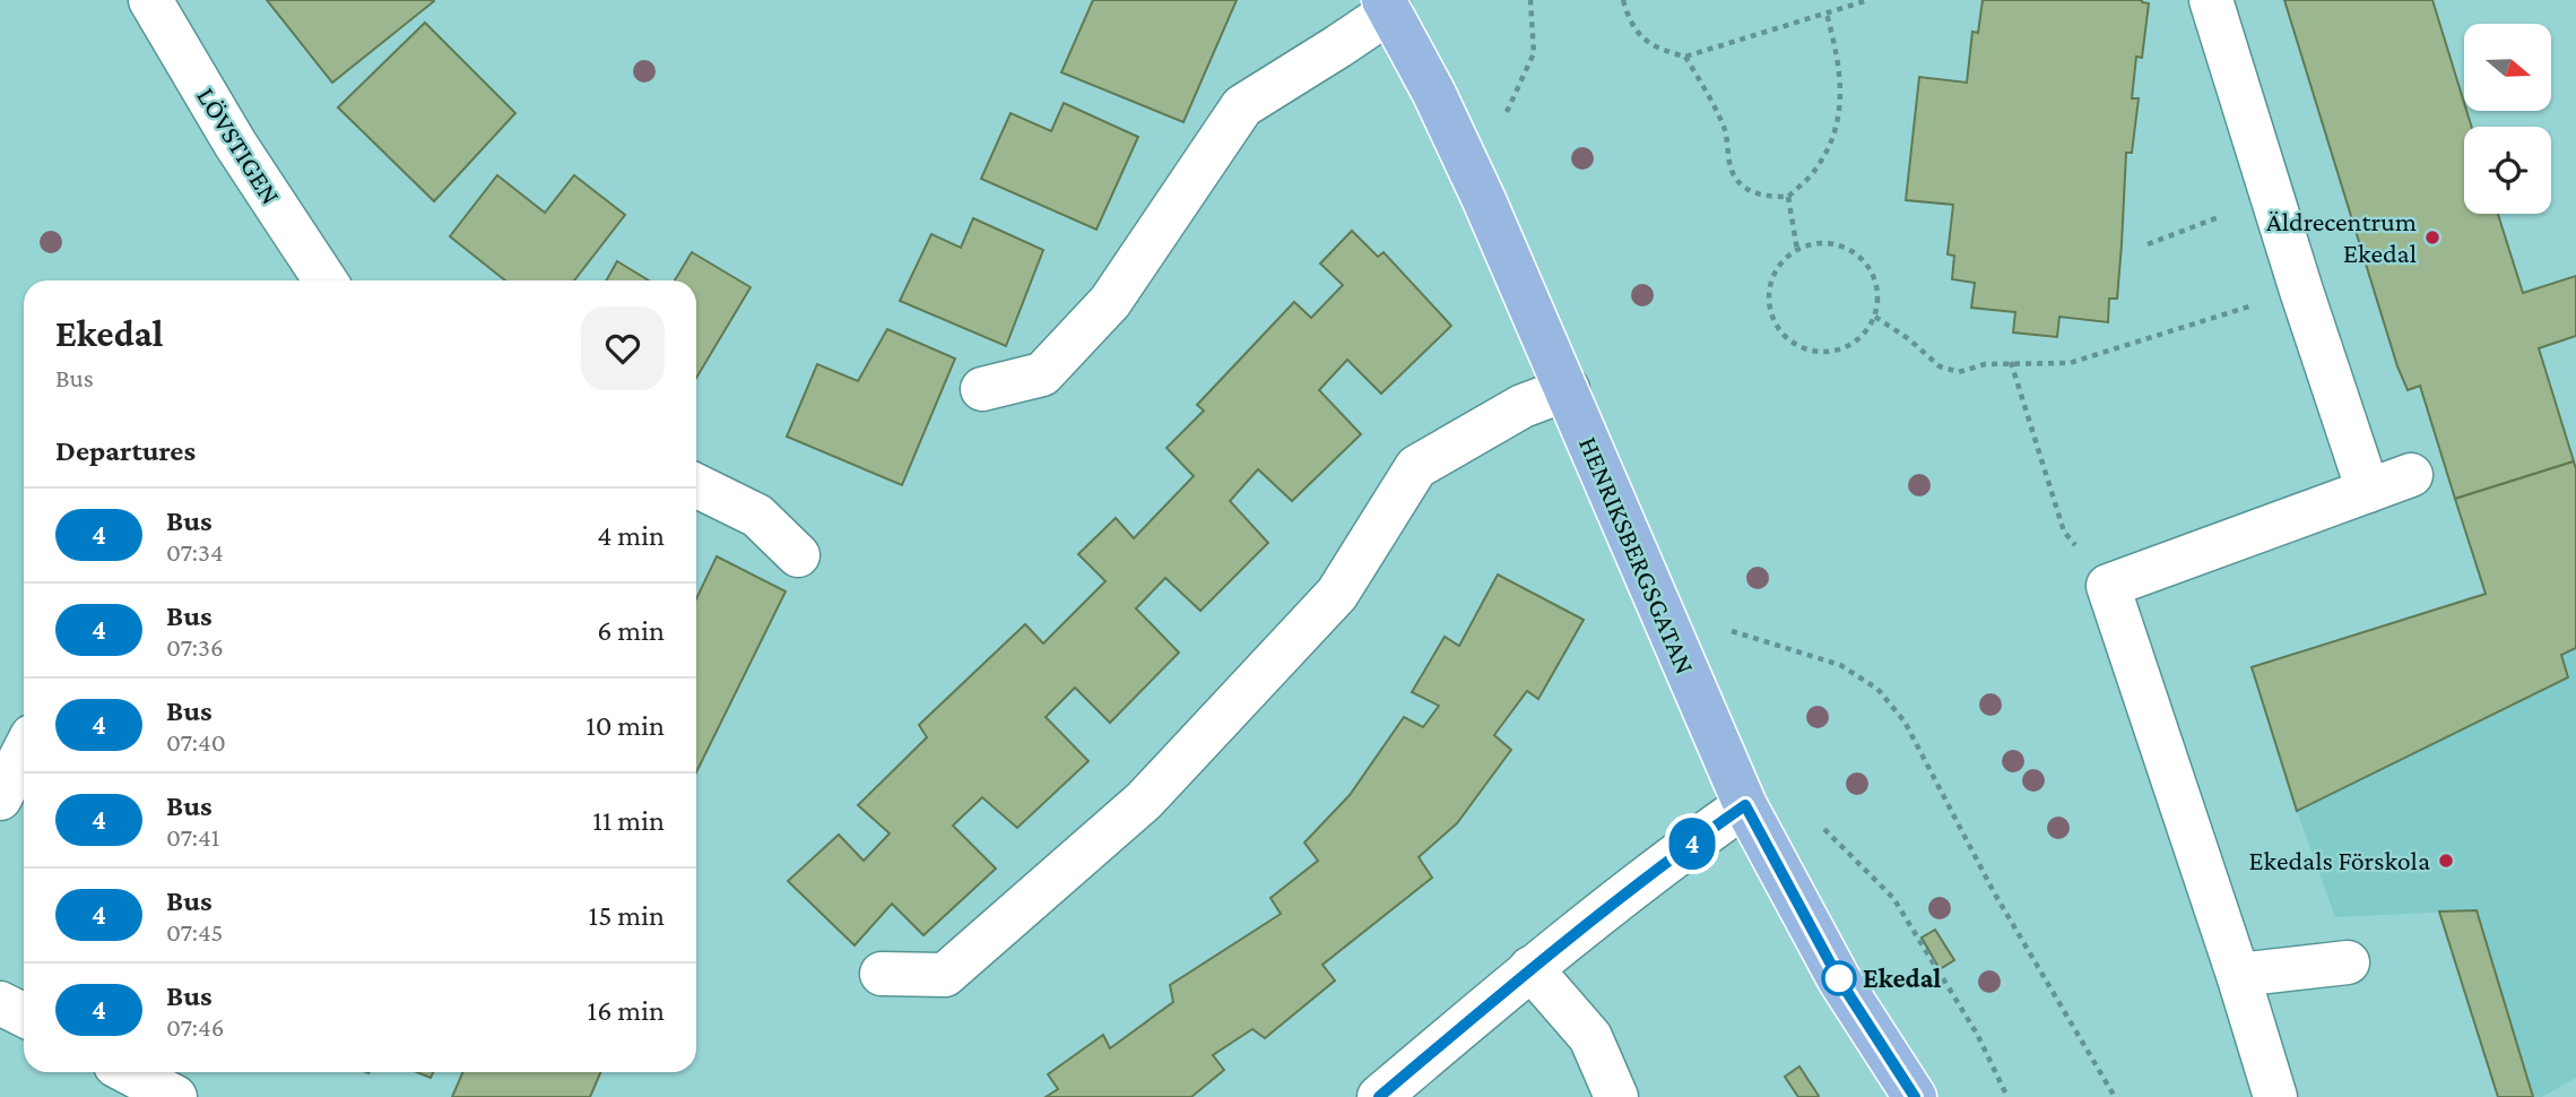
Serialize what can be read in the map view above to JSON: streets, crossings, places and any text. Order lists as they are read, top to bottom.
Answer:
{
  "streets": {
    "main road": ["HENRIKSBERGSGATAN"],
    "street": ["LÖVSTIGEN"]
  },
  "places": ["Äldrecentrum Ekedal", "Ekedals Förskola", "Ekedal"],
  "lines": ["bus line 4"],
  "north": "right",
  "page": {
    "on_map": "4",
    "heading": [
      ["Ekedal", "Bus"],
      "Departures"
    ],
    "list": [
      {
        "mark": "4",
        "name": "Bus",
        "note": "07:34",
        "value": "4 min"
      },
      {
        "mark": "4",
        "name": "Bus",
        "note": "07:36",
        "value": "6 min"
      },
      {
        "mark": "4",
        "name": "Bus",
        "note": "07:40",
        "value": "10 min"
      },
      {
        "mark": "4",
        "name": "Bus",
        "note": "07:41",
        "value": "11 min"
      },
      {
        "mark": "4",
        "name": "Bus",
        "note": "07:45",
        "value": "15 min"
      },
      {
        "mark": "4",
        "name": "Bus",
        "note": "07:46",
        "value": "16 min"
      }
    ]
  }
}
